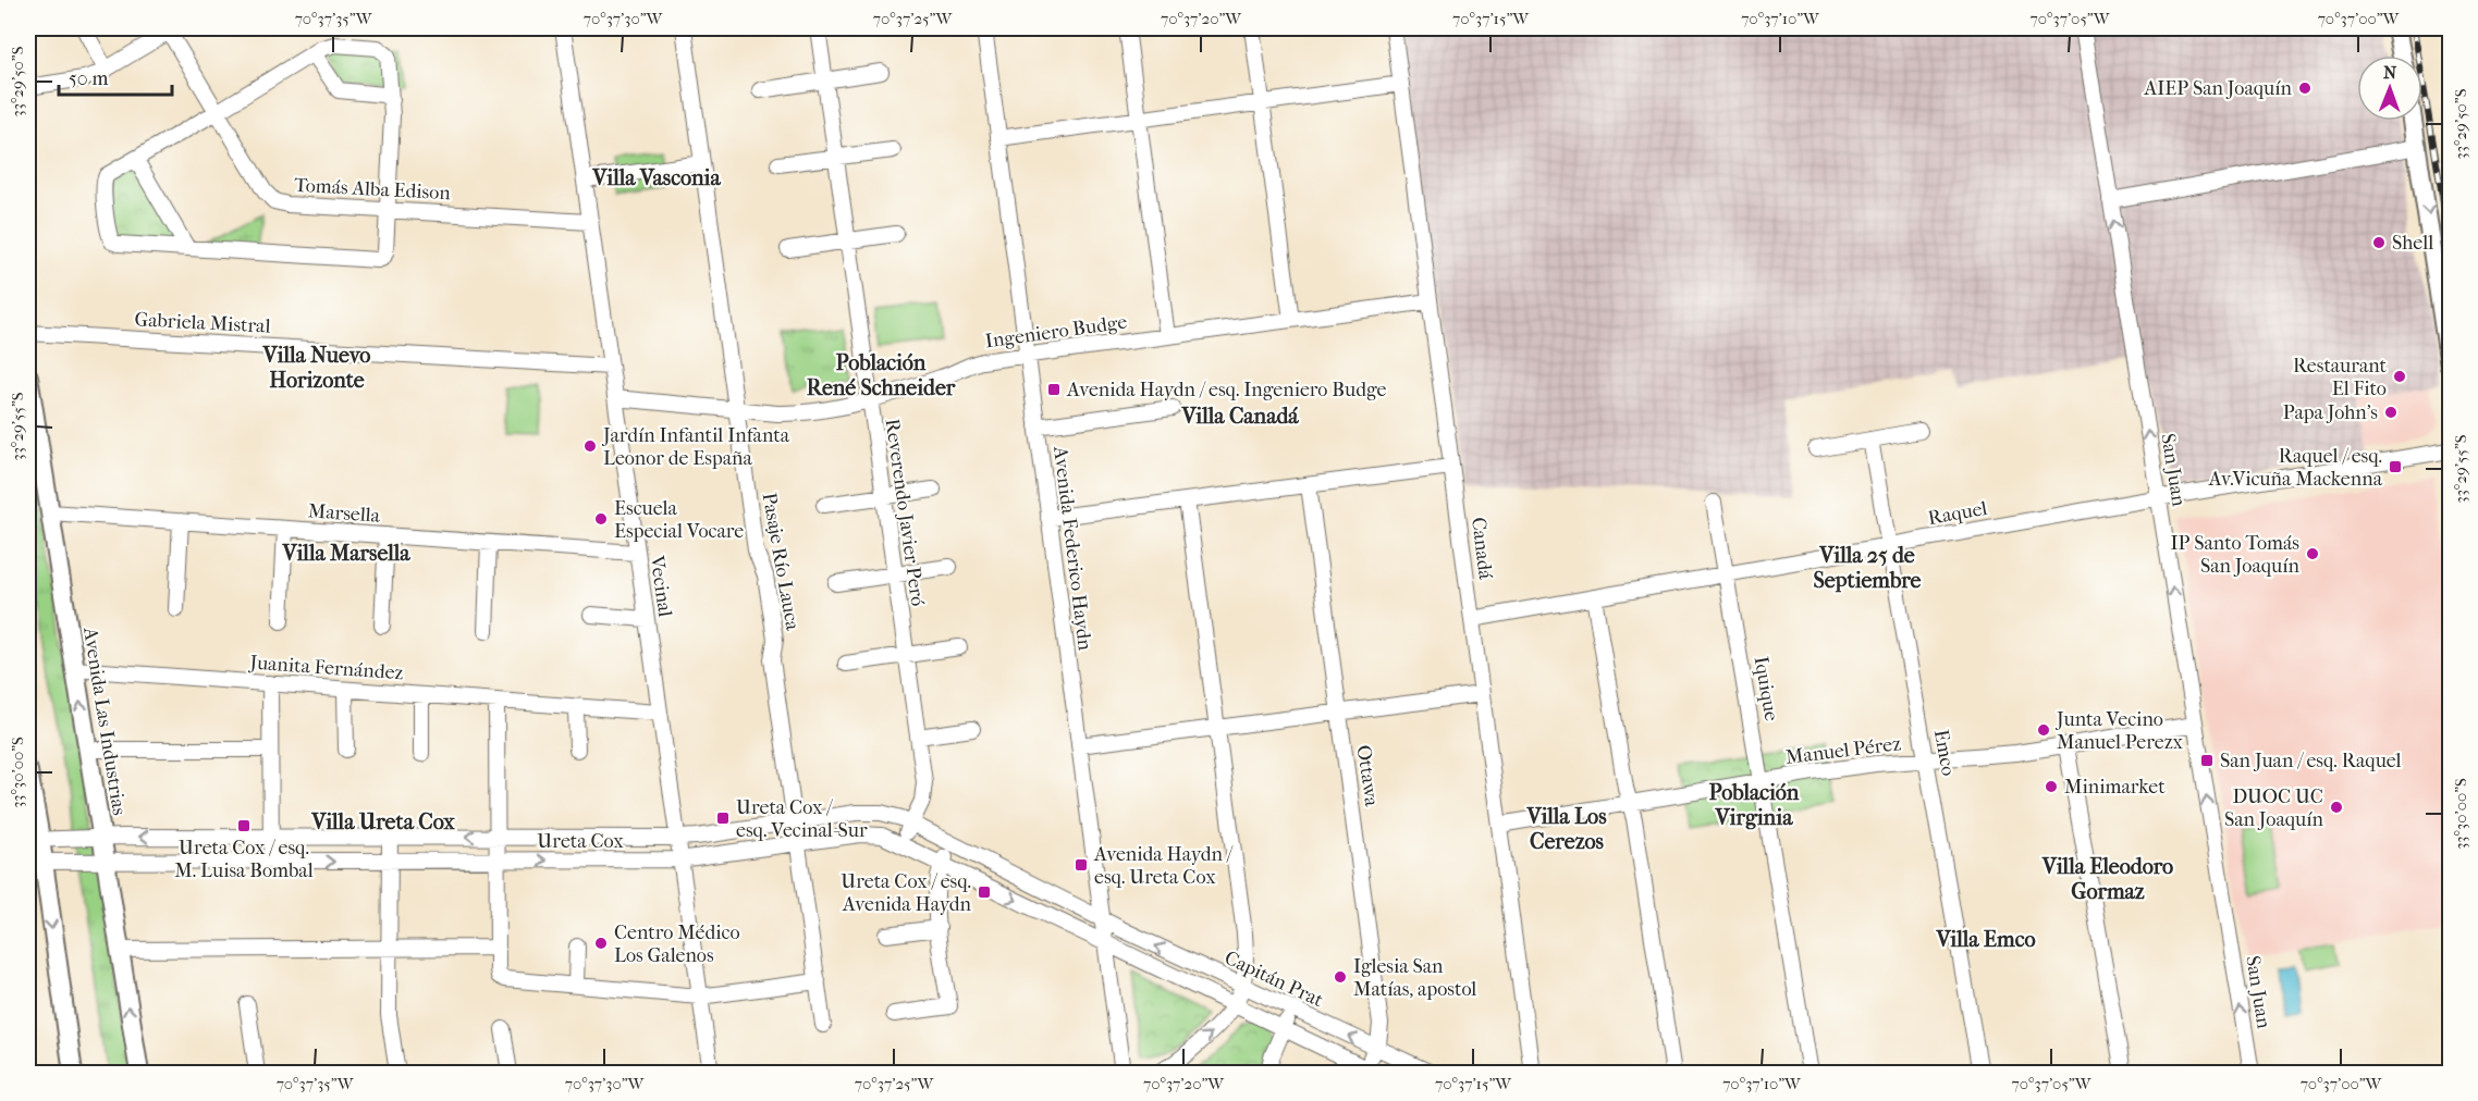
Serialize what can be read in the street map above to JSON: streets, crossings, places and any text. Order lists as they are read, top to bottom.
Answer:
{
  "streets": {
    "main road": ["Avenida Las Industrias"],
    "street": [
      "Tomás Alba Edison",
      "Gabriela Mistral",
      "Ingeniero Budge",
      "San Juan",
      "Reverendo Javier Peró",
      "Marsella",
      "Raquel",
      "Avenida Federico Haydn",
      "Canadá",
      "Pasaje Río Lauca",
      "Vecinal",
      "Juanita Fernández",
      "Iquique",
      "Manuel Pérez",
      "Emco",
      "Ottawa",
      "Ureta Cox",
      "Capitán Prat"
    ]
  },
  "crossings": [
    ["Tomás Alba Edison", "Vecinal"],
    ["Gabriela Mistral", "Vecinal"],
    ["Ingeniero Budge", "Reverendo Javier Peró"],
    ["Ingeniero Budge", "Avenida Federico Haydn"],
    ["Ingeniero Budge", "Canadá"],
    ["Ingeniero Budge", "Pasaje Río Lauca"],
    ["Ingeniero Budge", "Vecinal"],
    ["San Juan", "Raquel"],
    ["San Juan", "Manuel Pérez"],
    ["Reverendo Javier Peró", "Ureta Cox"],
    ["Marsella", "Vecinal"],
    ["Marsella", "Avenida Las Industrias"],
    ["Raquel", "Canadá"],
    ["Raquel", "Iquique"],
    ["Raquel", "Emco"],
    ["Avenida Federico Haydn", "Ureta Cox"],
    ["Avenida Federico Haydn", "Capitán Prat"],
    ["Canadá", "Manuel Pérez"],
    ["Pasaje Río Lauca", "Ureta Cox"],
    ["Vecinal", "Juanita Fernández"],
    ["Vecinal", "Ureta Cox"],
    ["Juanita Fernández", "Avenida Las Industrias"],
    ["Iquique", "Manuel Pérez"],
    ["Avenida Las Industrias", "Ureta Cox"],
    ["Manuel Pérez", "Emco"],
    ["Ottawa", "Capitán Prat"],
    ["Ureta Cox", "Capitán Prat"]
  ],
  "districts": [
    "Villa Vasconia",
    "Villa Nuevo Horizonte",
    "Población René Schneider",
    "Villa Canadá",
    "Villa Marsella",
    "Villa 25 de Septiembre",
    "Población Virginia",
    "Villa Los Cerezos",
    "Villa Ureta Cox",
    "Villa Eleodoro Gormaz",
    "Villa Emco"
  ],
  "places": {
    "other": [
      "AIEP San Joaquín",
      "Shell",
      "Restaurant El Fito",
      "Papa John's",
      "Jardín Infantil Infanta Leonor de España",
      "Escuela Especial Vocare",
      "IP Santo Tomás San Joaquín",
      "Junta Vecino Manuel Perezx",
      "Minimarket",
      "DUOC UC San Joaquín",
      "Centro Médico Los Galenos",
      "Iglesia San Matías, apostol"
    ],
    "transit": [
      "Avenida Haydn / esq. Ingeniero Budge",
      "Raquel / esq. Av.Vicuña Mackenna",
      "San Juan / esq. Raquel",
      "Ureta Cox / esq. Vecinal-Sur",
      "Ureta Cox / esq. M. Luisa Bombal",
      "Avenida Haydn / esq. Ureta Cox",
      "Ureta Cox / esq. Avenida Haydn"
    ]
  },
  "scale_bar": "50 m",
  "north": "top",
  "coordinates": [
    "70°37'35\"W",
    "70°37'30\"W",
    "70°37'25\"W",
    "70°37'20\"W",
    "70°37'15\"W",
    "70°37'10\"W",
    "70°37'05\"W",
    "70°37'00\"W",
    "33°29'50\"S",
    "33°29'55\"S",
    "33°30'00\"S"
  ]
}
